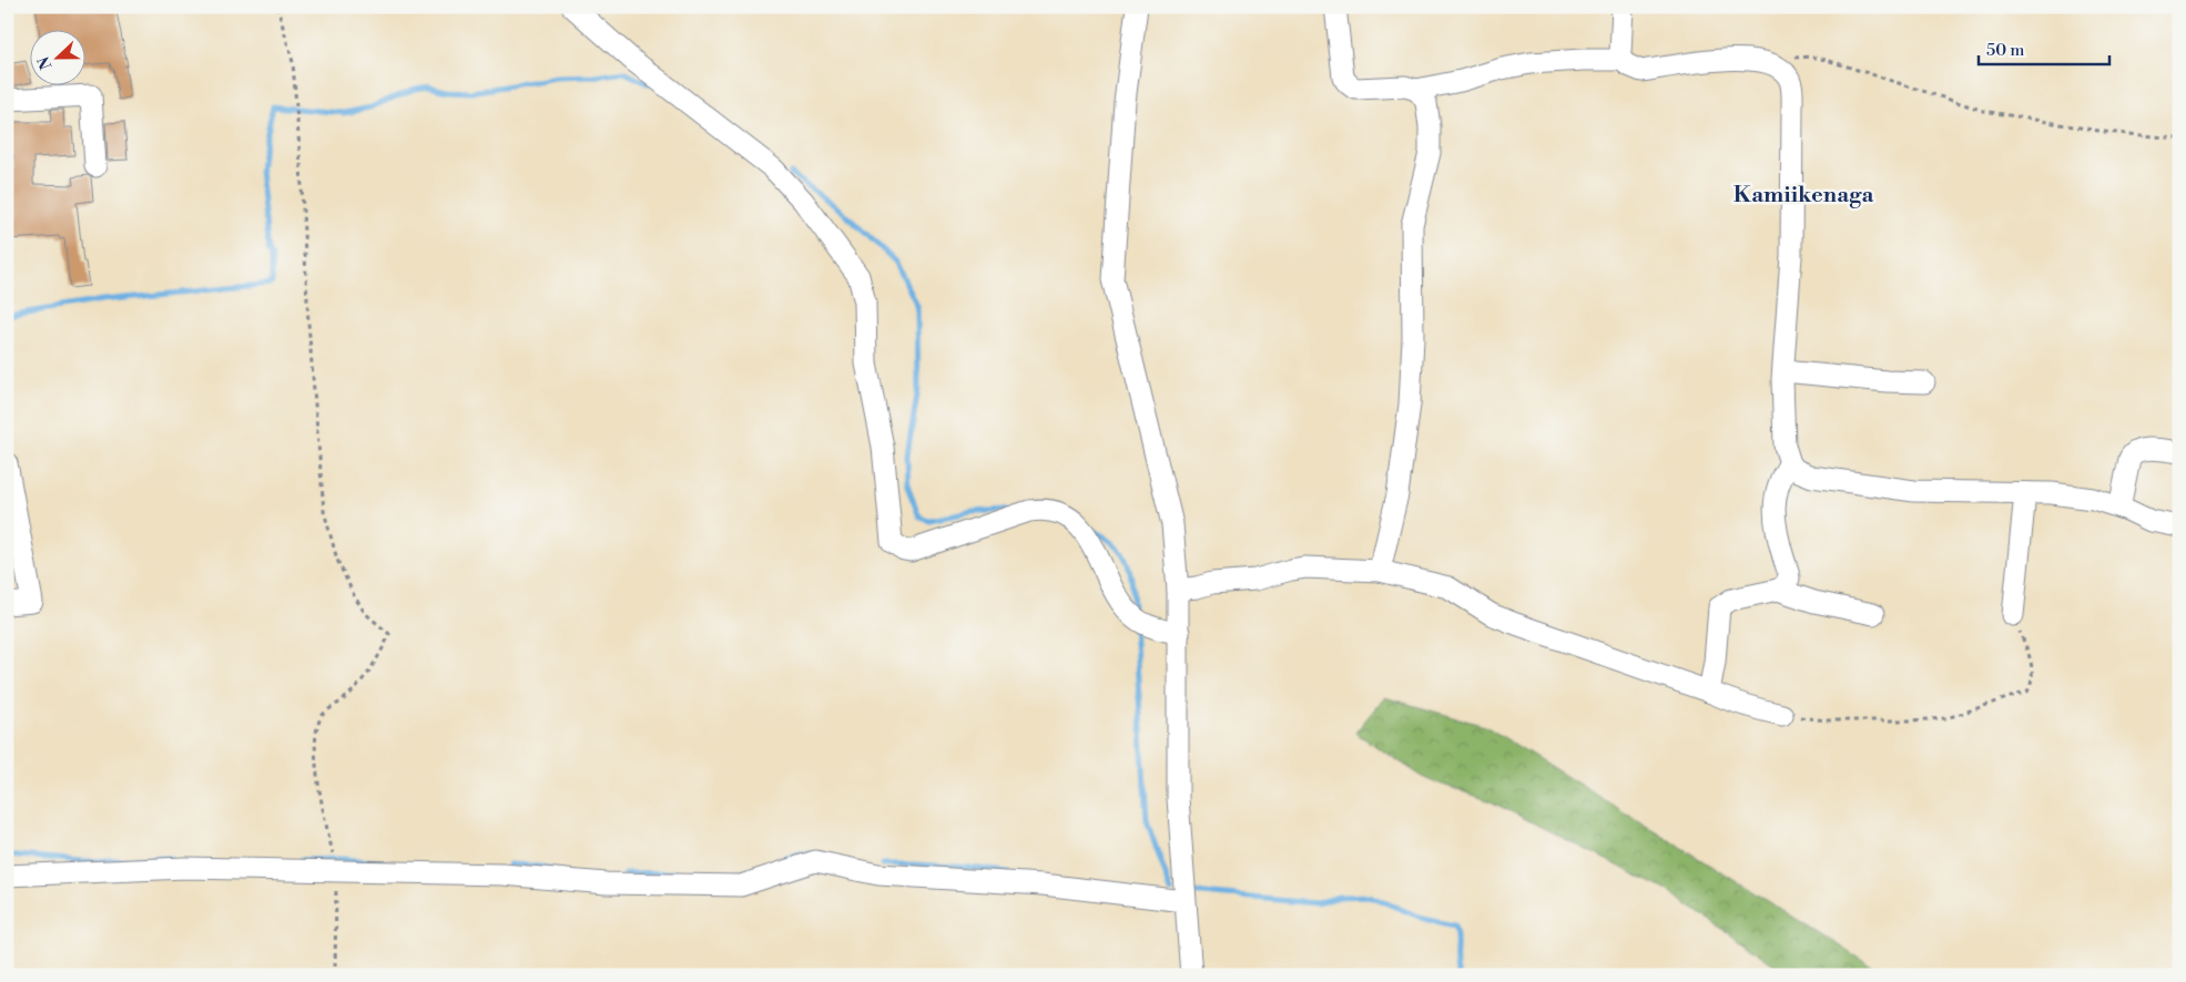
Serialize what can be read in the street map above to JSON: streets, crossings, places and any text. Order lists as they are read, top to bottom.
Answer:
{
  "districts": ["Kamiikenaga"],
  "scale_bar": "50 m",
  "north": "left"
}
